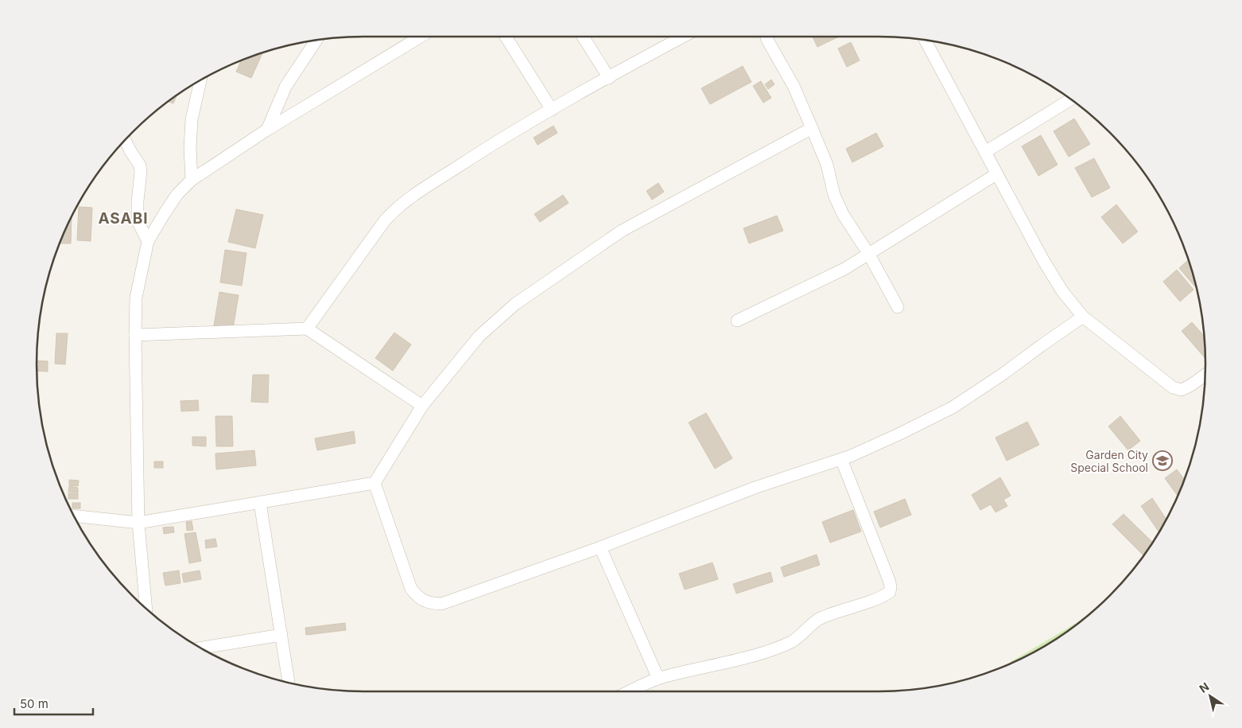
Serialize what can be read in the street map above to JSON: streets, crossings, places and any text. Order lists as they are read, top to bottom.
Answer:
{
  "districts": ["ASABI"],
  "places": {
    "school or university": ["Garden City Special School"]
  },
  "scale_bar": "50 m",
  "north": "top left"
}
